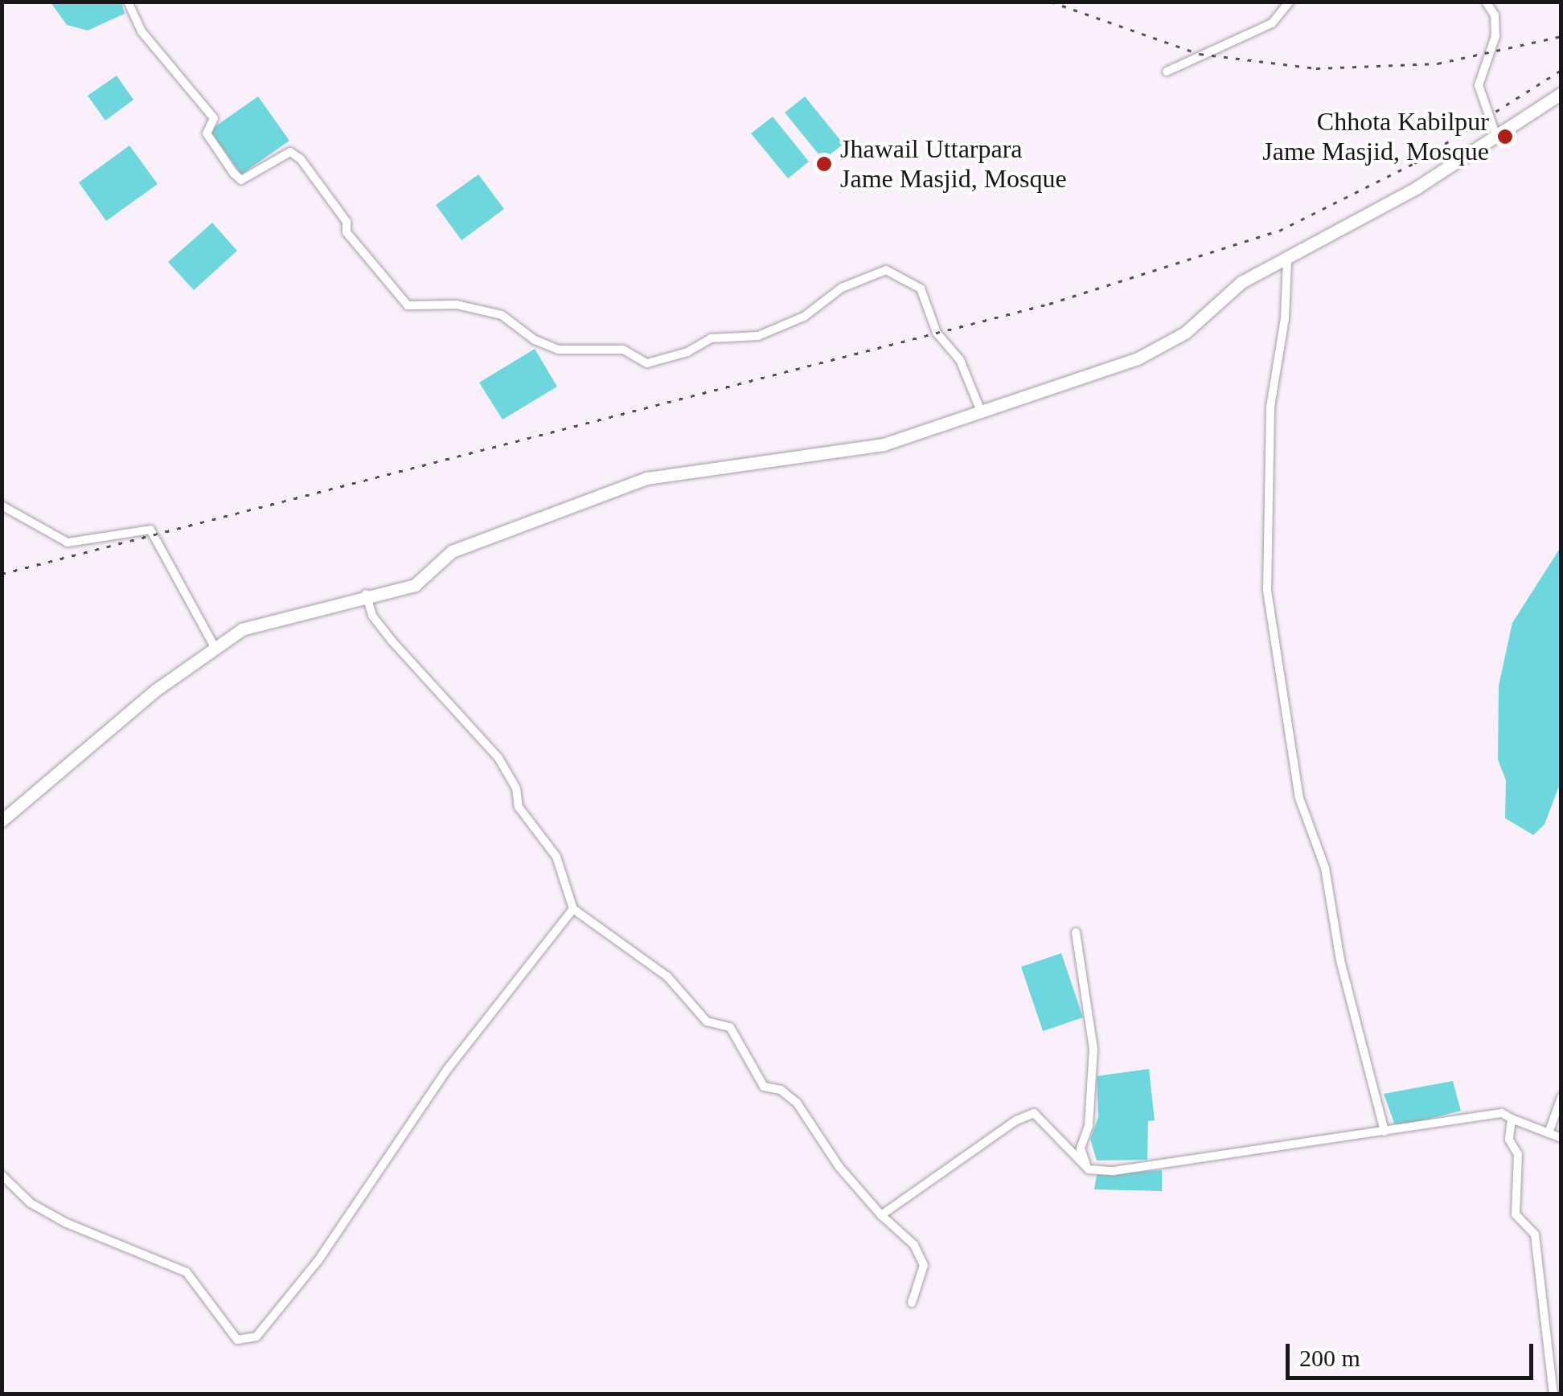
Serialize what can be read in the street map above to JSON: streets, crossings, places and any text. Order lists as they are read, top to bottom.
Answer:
{
  "places": ["Chhota Kabilpur Jame Masjid, Mosque", "Jhawail Uttarpara Jame Masjid, Mosque"],
  "scale_bar": "200 m"
}
